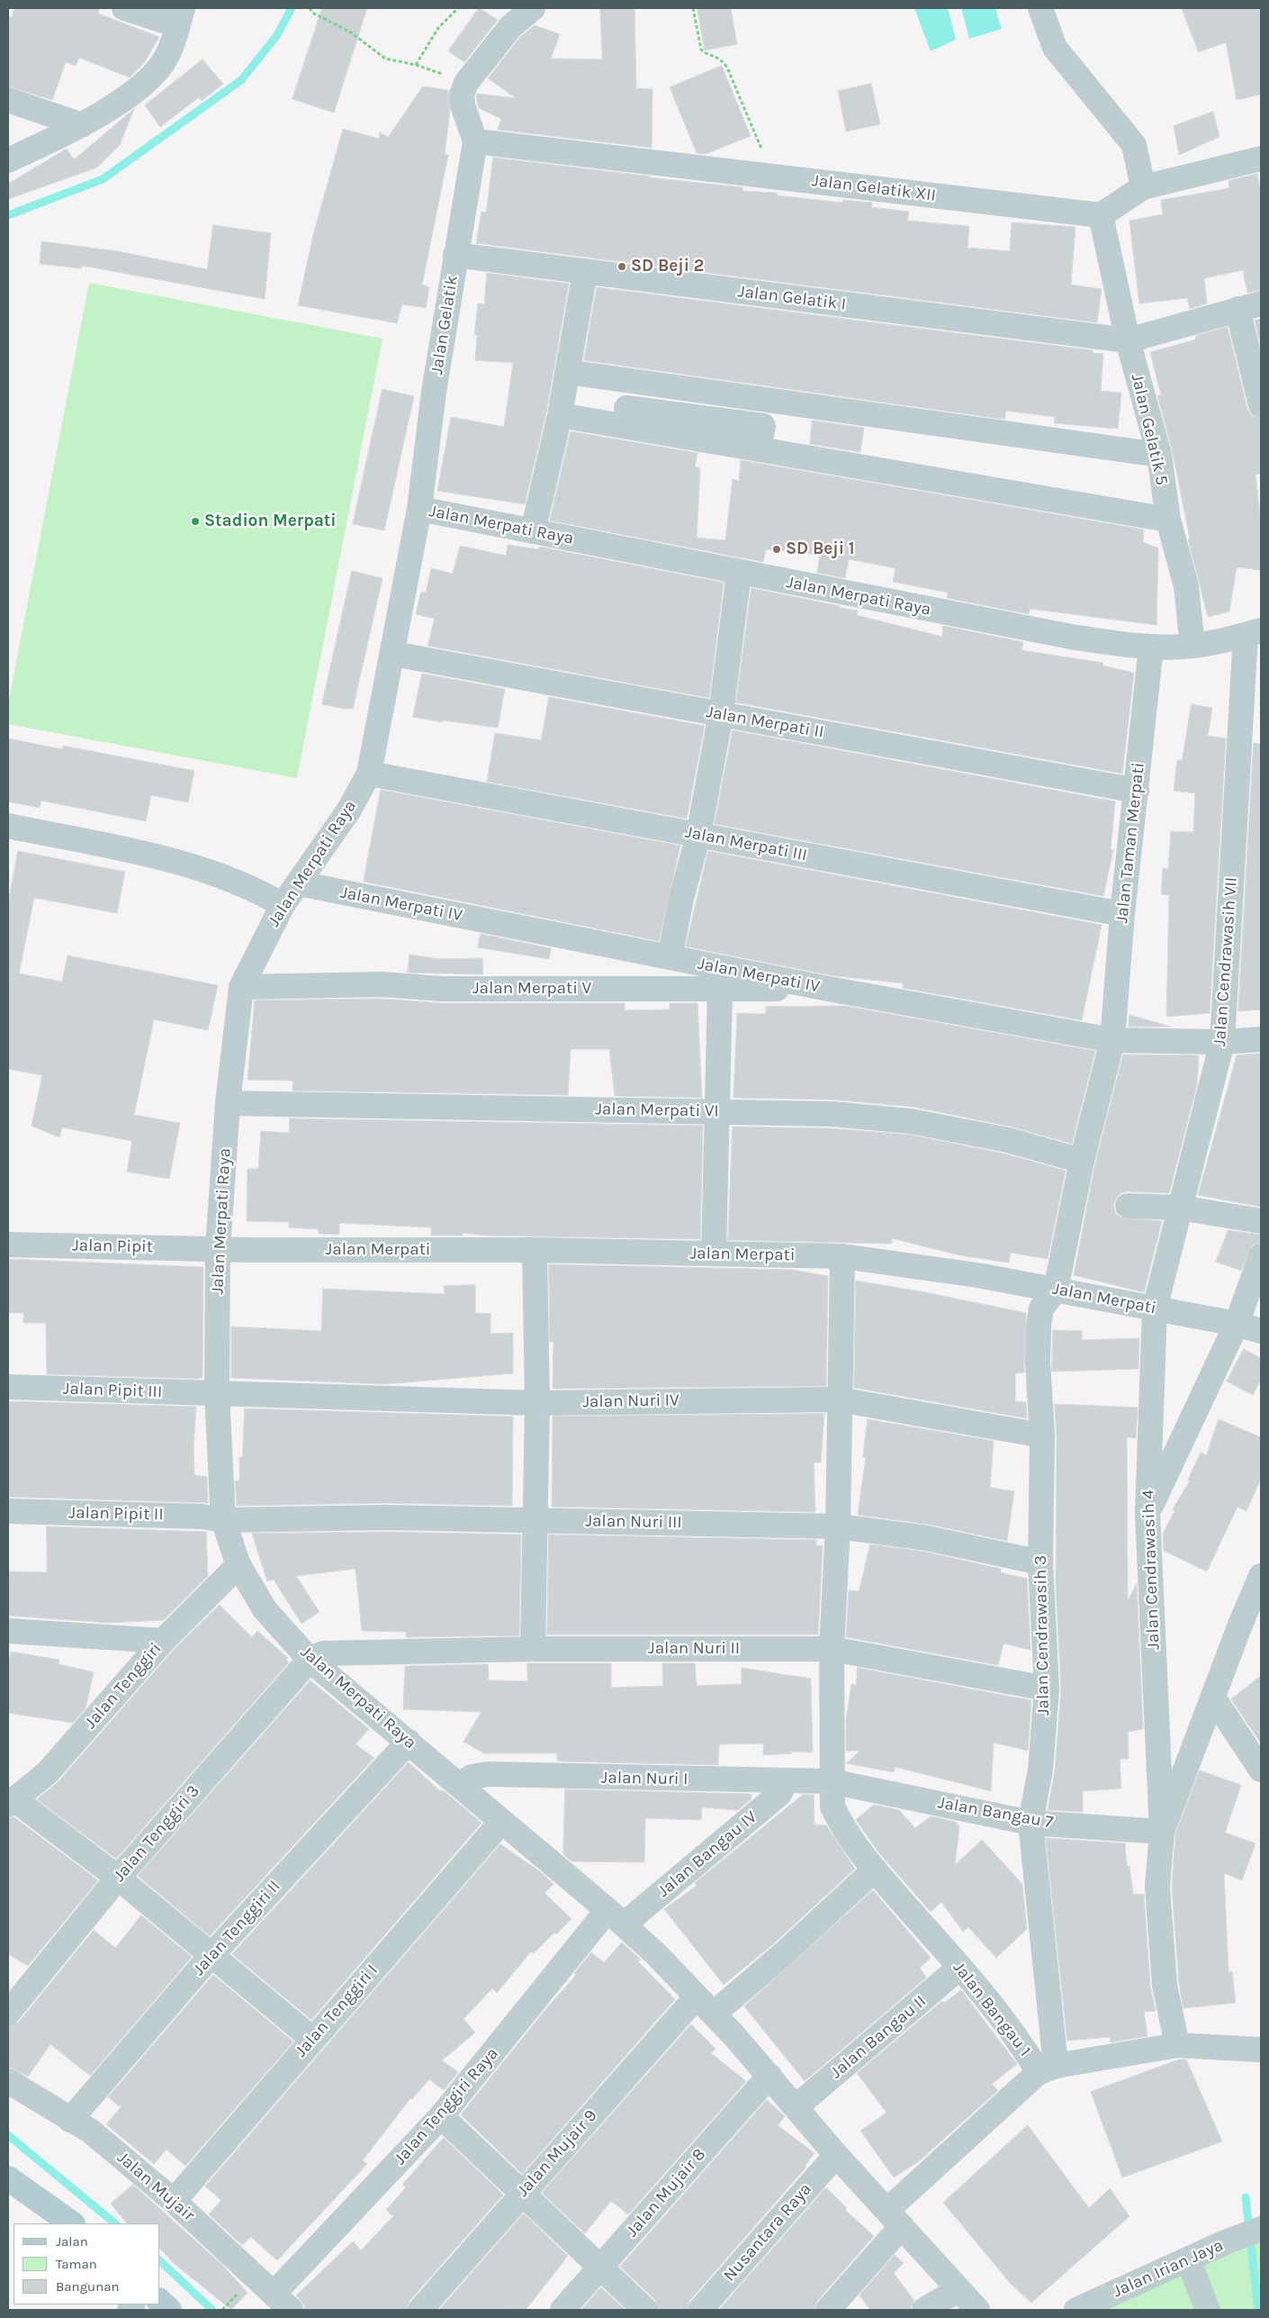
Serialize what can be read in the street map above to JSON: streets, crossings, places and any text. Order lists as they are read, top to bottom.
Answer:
{
  "streets": {
    "street": [
      "Jalan Gelatik XII",
      "Jalan Gelatik I",
      "Jalan Gelatik",
      "Jalan Gelatik 5",
      "Jalan Merpati Raya",
      "Jalan Merpati II",
      "Jalan Taman Merpati",
      "Jalan Merpati III",
      "Jalan Merpati IV",
      "Jalan Cendrawasih VII",
      "Jalan Merpati V",
      "Jalan Merpati VI",
      "Jalan Pipit",
      "Jalan Merpati",
      "Jalan Pipit III",
      "Jalan Nuri IV",
      "Jalan Pipit II",
      "Jalan Nuri III",
      "Jalan Cendrawasih 4",
      "Jalan Cendrawasih 3",
      "Jalan Nuri II",
      "Jalan Tenggiri",
      "Jalan Nuri I",
      "Jalan Bangau 7",
      "Jalan Tenggiri 3",
      "Jalan Bangau IV",
      "Jalan Tenggiri II",
      "Jalan Bangau 1",
      "Jalan Tenggiri I",
      "Jalan Bangau II",
      "Jalan Tenggiri Raya",
      "Jalan Mujair 9",
      "Jalan Mujair",
      "Jalan Mujair 8",
      "Nusantara Raya",
      "Jalan Irian Jaya"
    ]
  },
  "crossings": [
    ["Jalan Gelatik XII", "Jalan Gelatik"],
    ["Jalan Gelatik XII", "Jalan Gelatik 5"],
    ["Jalan Gelatik I", "Jalan Gelatik"],
    ["Jalan Gelatik I", "Jalan Gelatik 5"],
    ["Jalan Gelatik", "Jalan Merpati Raya"],
    ["Jalan Gelatik 5", "Jalan Merpati Raya"],
    ["Jalan Merpati Raya", "Jalan Merpati II"],
    ["Jalan Merpati Raya", "Jalan Taman Merpati"],
    ["Jalan Merpati Raya", "Jalan Merpati III"],
    ["Jalan Merpati Raya", "Jalan Merpati IV"],
    ["Jalan Merpati Raya", "Jalan Cendrawasih VII"],
    ["Jalan Merpati Raya", "Jalan Merpati V"],
    ["Jalan Merpati Raya", "Jalan Merpati VI"],
    ["Jalan Merpati Raya", "Jalan Pipit"],
    ["Jalan Merpati Raya", "Jalan Merpati"],
    ["Jalan Merpati Raya", "Jalan Pipit III"],
    ["Jalan Merpati Raya", "Jalan Nuri IV"],
    ["Jalan Merpati Raya", "Jalan Pipit II"],
    ["Jalan Merpati Raya", "Jalan Nuri III"],
    ["Jalan Merpati Raya", "Jalan Nuri II"],
    ["Jalan Merpati Raya", "Jalan Tenggiri"],
    ["Jalan Merpati Raya", "Jalan Nuri I"],
    ["Jalan Merpati Raya", "Jalan Tenggiri 3"],
    ["Jalan Merpati Raya", "Jalan Bangau IV"],
    ["Jalan Merpati Raya", "Jalan Tenggiri II"],
    ["Jalan Merpati Raya", "Jalan Bangau 1"],
    ["Jalan Merpati Raya", "Jalan Tenggiri I"],
    ["Jalan Merpati Raya", "Jalan Bangau II"],
    ["Jalan Merpati Raya", "Jalan Tenggiri Raya"],
    ["Jalan Merpati Raya", "Jalan Mujair 9"],
    ["Jalan Merpati Raya", "Jalan Mujair 8"],
    ["Jalan Merpati Raya", "Nusantara Raya"],
    ["Jalan Merpati II", "Jalan Taman Merpati"],
    ["Jalan Taman Merpati", "Jalan Merpati III"],
    ["Jalan Taman Merpati", "Jalan Merpati IV"],
    ["Jalan Taman Merpati", "Jalan Merpati VI"],
    ["Jalan Taman Merpati", "Jalan Merpati"],
    ["Jalan Taman Merpati", "Jalan Cendrawasih 3"],
    ["Jalan Merpati IV", "Jalan Cendrawasih VII"],
    ["Jalan Merpati IV", "Jalan Merpati V"],
    ["Jalan Cendrawasih VII", "Jalan Merpati"],
    ["Jalan Cendrawasih VII", "Jalan Cendrawasih 4"],
    ["Jalan Pipit", "Jalan Merpati"],
    ["Jalan Merpati", "Jalan Cendrawasih 4"],
    ["Jalan Merpati", "Jalan Cendrawasih 3"],
    ["Jalan Merpati", "Jalan Bangau 1"],
    ["Jalan Pipit III", "Jalan Nuri IV"],
    ["Jalan Nuri IV", "Jalan Cendrawasih 3"],
    ["Jalan Nuri IV", "Jalan Bangau 1"],
    ["Jalan Pipit II", "Jalan Nuri III"],
    ["Jalan Nuri III", "Jalan Cendrawasih 3"],
    ["Jalan Nuri III", "Jalan Bangau 1"],
    ["Jalan Cendrawasih 4", "Jalan Bangau 7"],
    ["Jalan Cendrawasih 3", "Jalan Nuri II"],
    ["Jalan Cendrawasih 3", "Jalan Bangau 7"],
    ["Jalan Cendrawasih 3", "Jalan Bangau 1"],
    ["Jalan Nuri II", "Jalan Tenggiri 3"],
    ["Jalan Nuri II", "Jalan Bangau 1"],
    ["Jalan Nuri I", "Jalan Bangau 7"],
    ["Jalan Nuri I", "Jalan Bangau IV"],
    ["Jalan Nuri I", "Jalan Bangau 1"],
    ["Jalan Bangau 7", "Jalan Bangau 1"],
    ["Jalan Bangau IV", "Jalan Tenggiri Raya"],
    ["Jalan Tenggiri II", "Jalan Mujair"],
    ["Jalan Bangau 1", "Jalan Bangau II"],
    ["Jalan Tenggiri I", "Jalan Mujair"],
    ["Jalan Tenggiri Raya", "Jalan Mujair"]
  ],
  "places": ["SD Beji 2", "Stadion Merpati", "SD Beji 1"],
  "legend": ["Jalan", "Taman", "Bangunan"]
}
